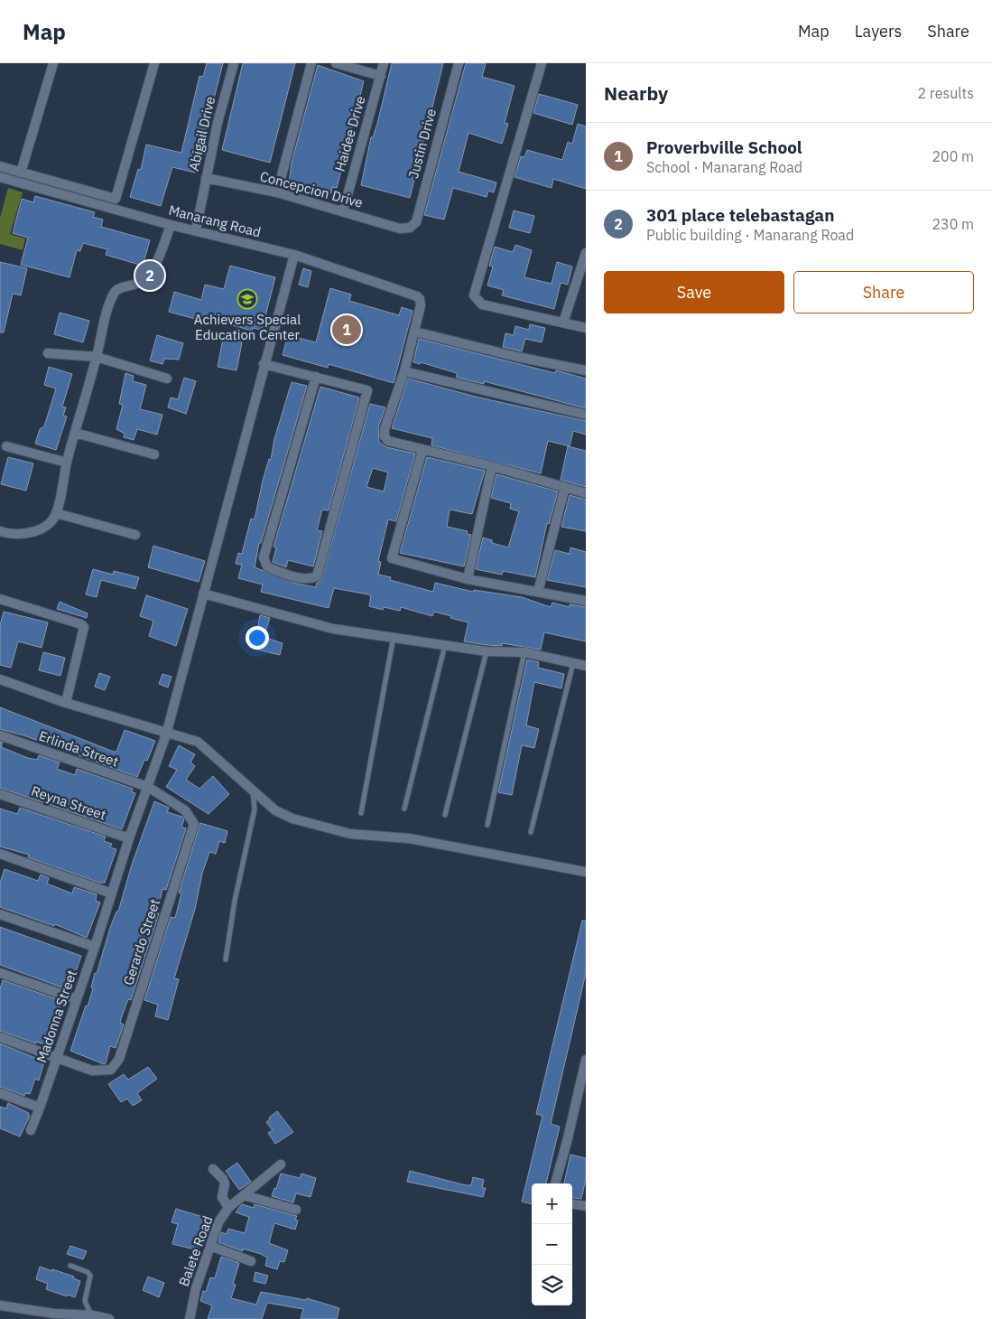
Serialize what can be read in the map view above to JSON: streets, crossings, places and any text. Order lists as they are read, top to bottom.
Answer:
{
  "streets": {
    "street": [
      "Abigail Drive",
      "Haidee Drive",
      "Justin Drive",
      "Concepcion Drive",
      "Manarang Road",
      "Erlinda Street",
      "Reyna Street",
      "Gerardo Street",
      "Madonna Street",
      "Balete Road"
    ]
  },
  "crossings": [
    ["Abigail Drive", "Concepcion Drive"],
    ["Abigail Drive", "Manarang Road"],
    ["Haidee Drive", "Concepcion Drive"],
    ["Justin Drive", "Concepcion Drive"],
    ["Manarang Road", "Madonna Street"],
    ["Erlinda Street", "Gerardo Street"],
    ["Erlinda Street", "Madonna Street"],
    ["Reyna Street", "Madonna Street"],
    ["Gerardo Street", "Madonna Street"]
  ],
  "places": {
    "school or university": ["Achievers Special Education Center"]
  },
  "page": {
    "header": "Map",
    "nav": ["Map", "Layers", "Share"],
    "heading": ["Nearby", "2 results"],
    "list": [
      {
        "mark": "1",
        "name": "Proverbville School",
        "note": "School · Manarang Road",
        "value": "200 m"
      },
      {
        "mark": "2",
        "name": "301 place telebastagan",
        "note": "Public building · Manarang Road",
        "value": "230 m"
      }
    ],
    "buttons": ["Save", "Share"],
    "pins": ["2", "1"],
    "map_buttons": ["+", "−"]
  }
}
